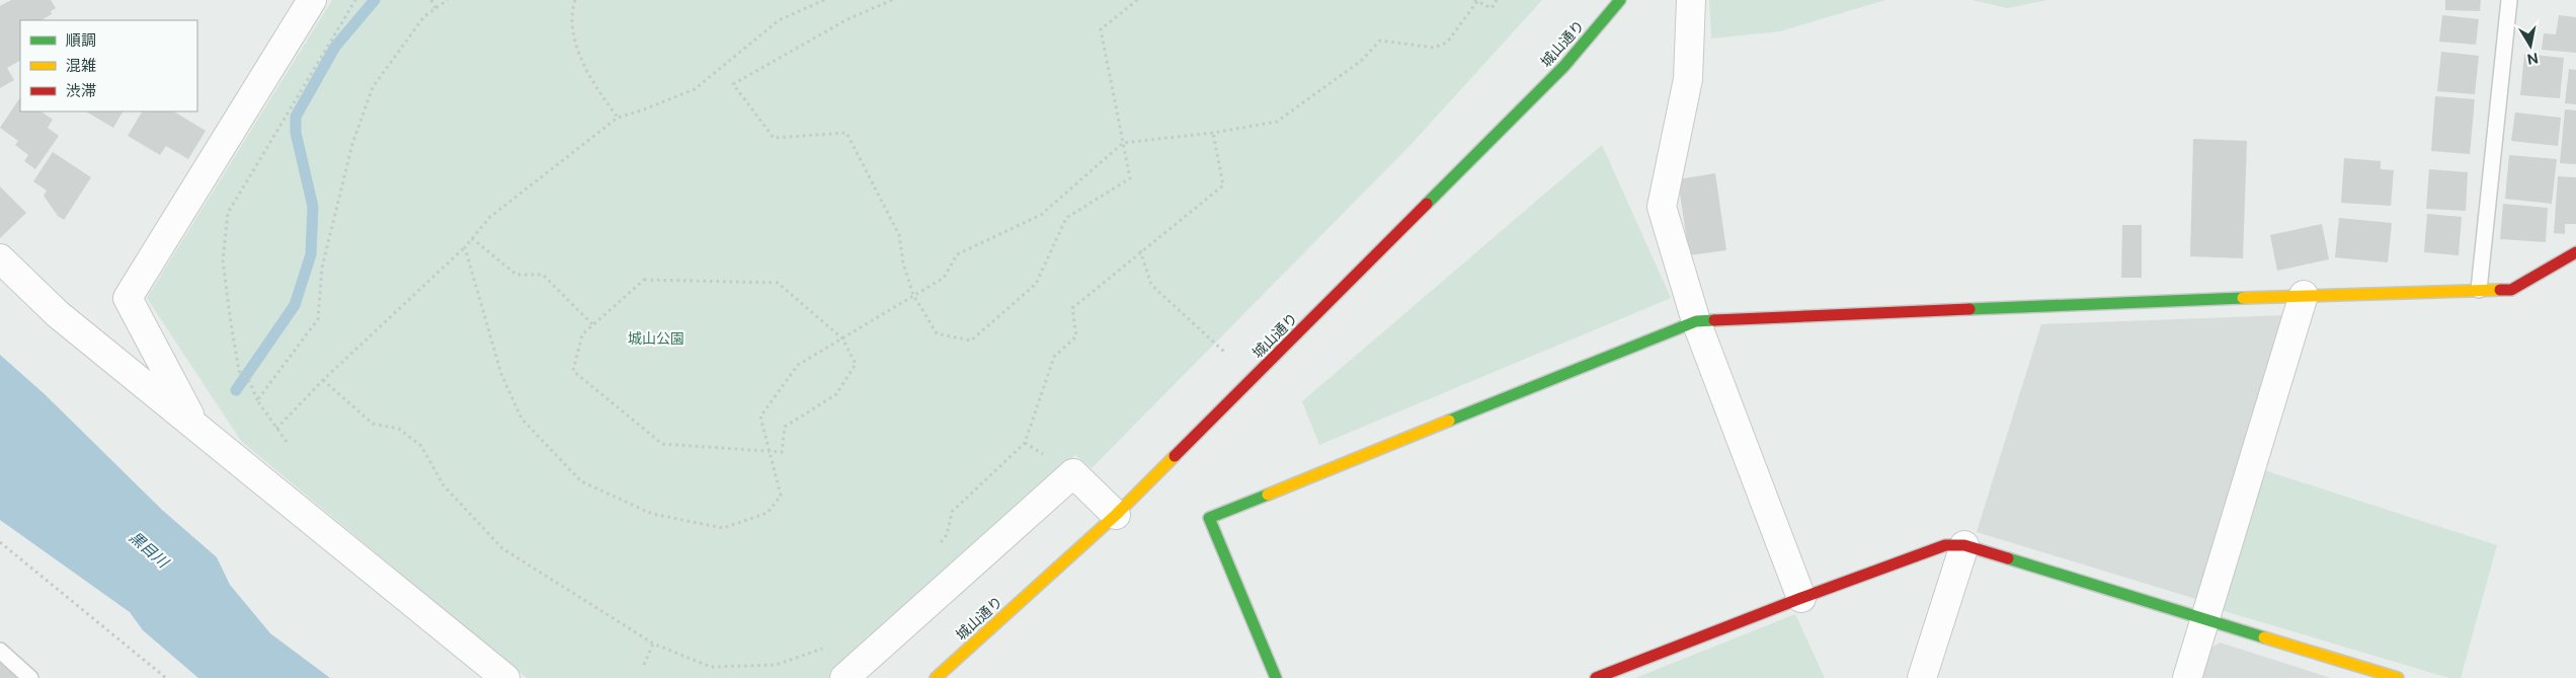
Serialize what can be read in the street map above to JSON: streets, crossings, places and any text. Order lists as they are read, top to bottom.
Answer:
{
  "streets": {
    "street": ["城山通り"]
  },
  "water": ["黒目川"],
  "parks": ["城山公園"],
  "legend": ["順調", "混雑", "渋滞"],
  "north": "bottom"
}
